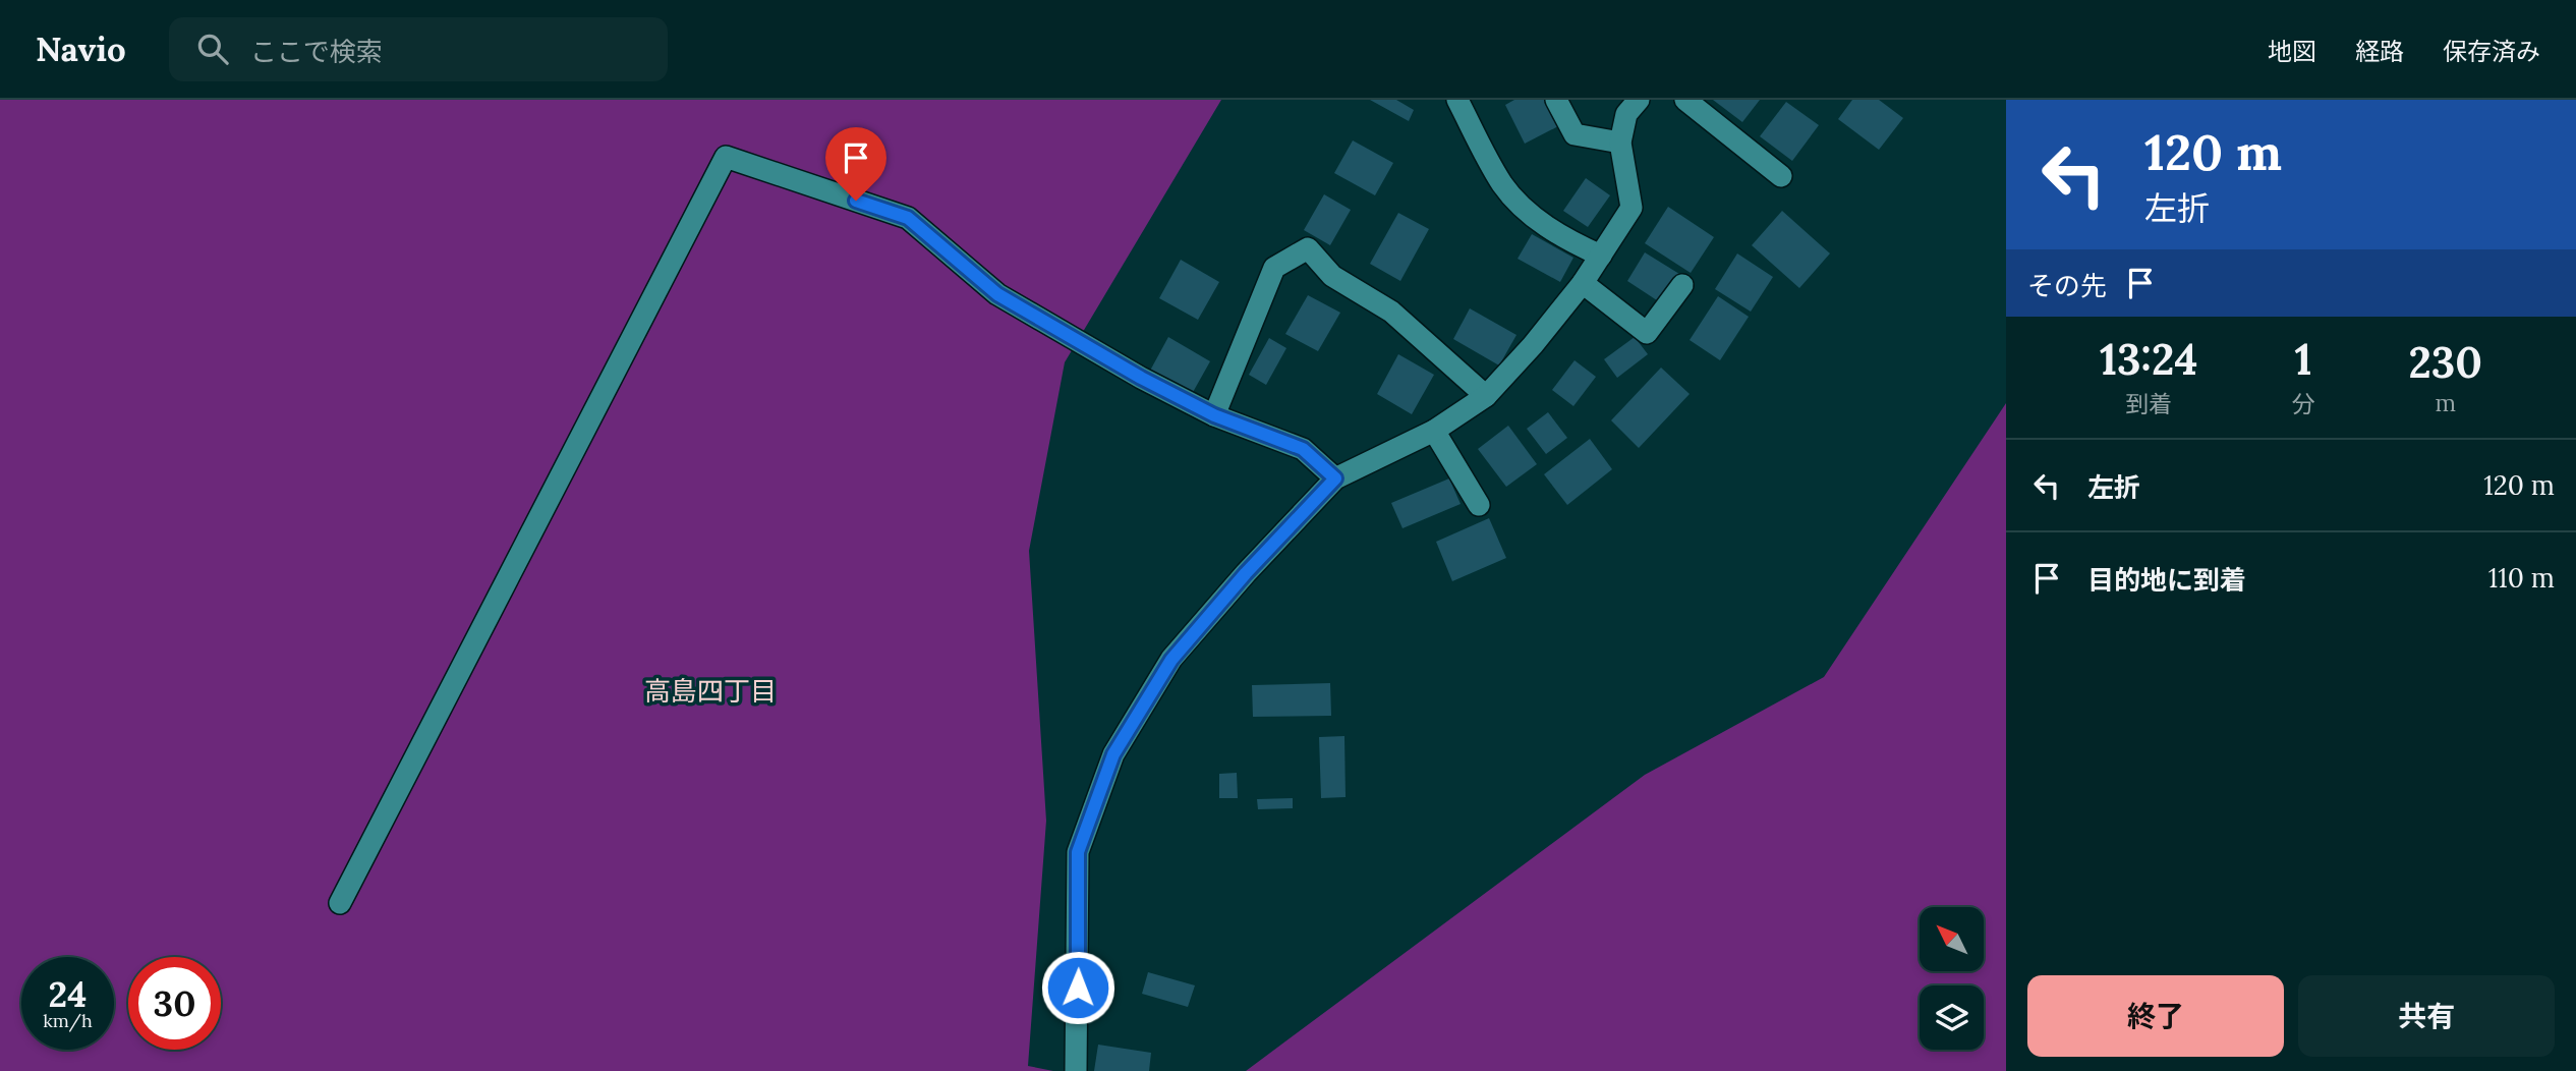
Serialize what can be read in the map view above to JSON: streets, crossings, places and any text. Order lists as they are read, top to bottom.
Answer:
{
  "districts": ["高島四丁目"],
  "north": "top left",
  "page": {
    "header": "Navio",
    "search": "ここで検索",
    "nav": ["地図", "経路", "保存済み"],
    "turn": ["120 m", "左折"],
    "then": "その先",
    "eta": [
      "13:24",
      "到着",
      "1",
      "分",
      "230",
      "m"
    ],
    "list": [
      {
        "name": "左折",
        "value": "120 m"
      },
      {
        "name": "目的地に到着",
        "value": "110 m"
      }
    ],
    "speed": "24 km/h",
    "limit": "30",
    "buttons": ["終了", "共有"]
  }
}
